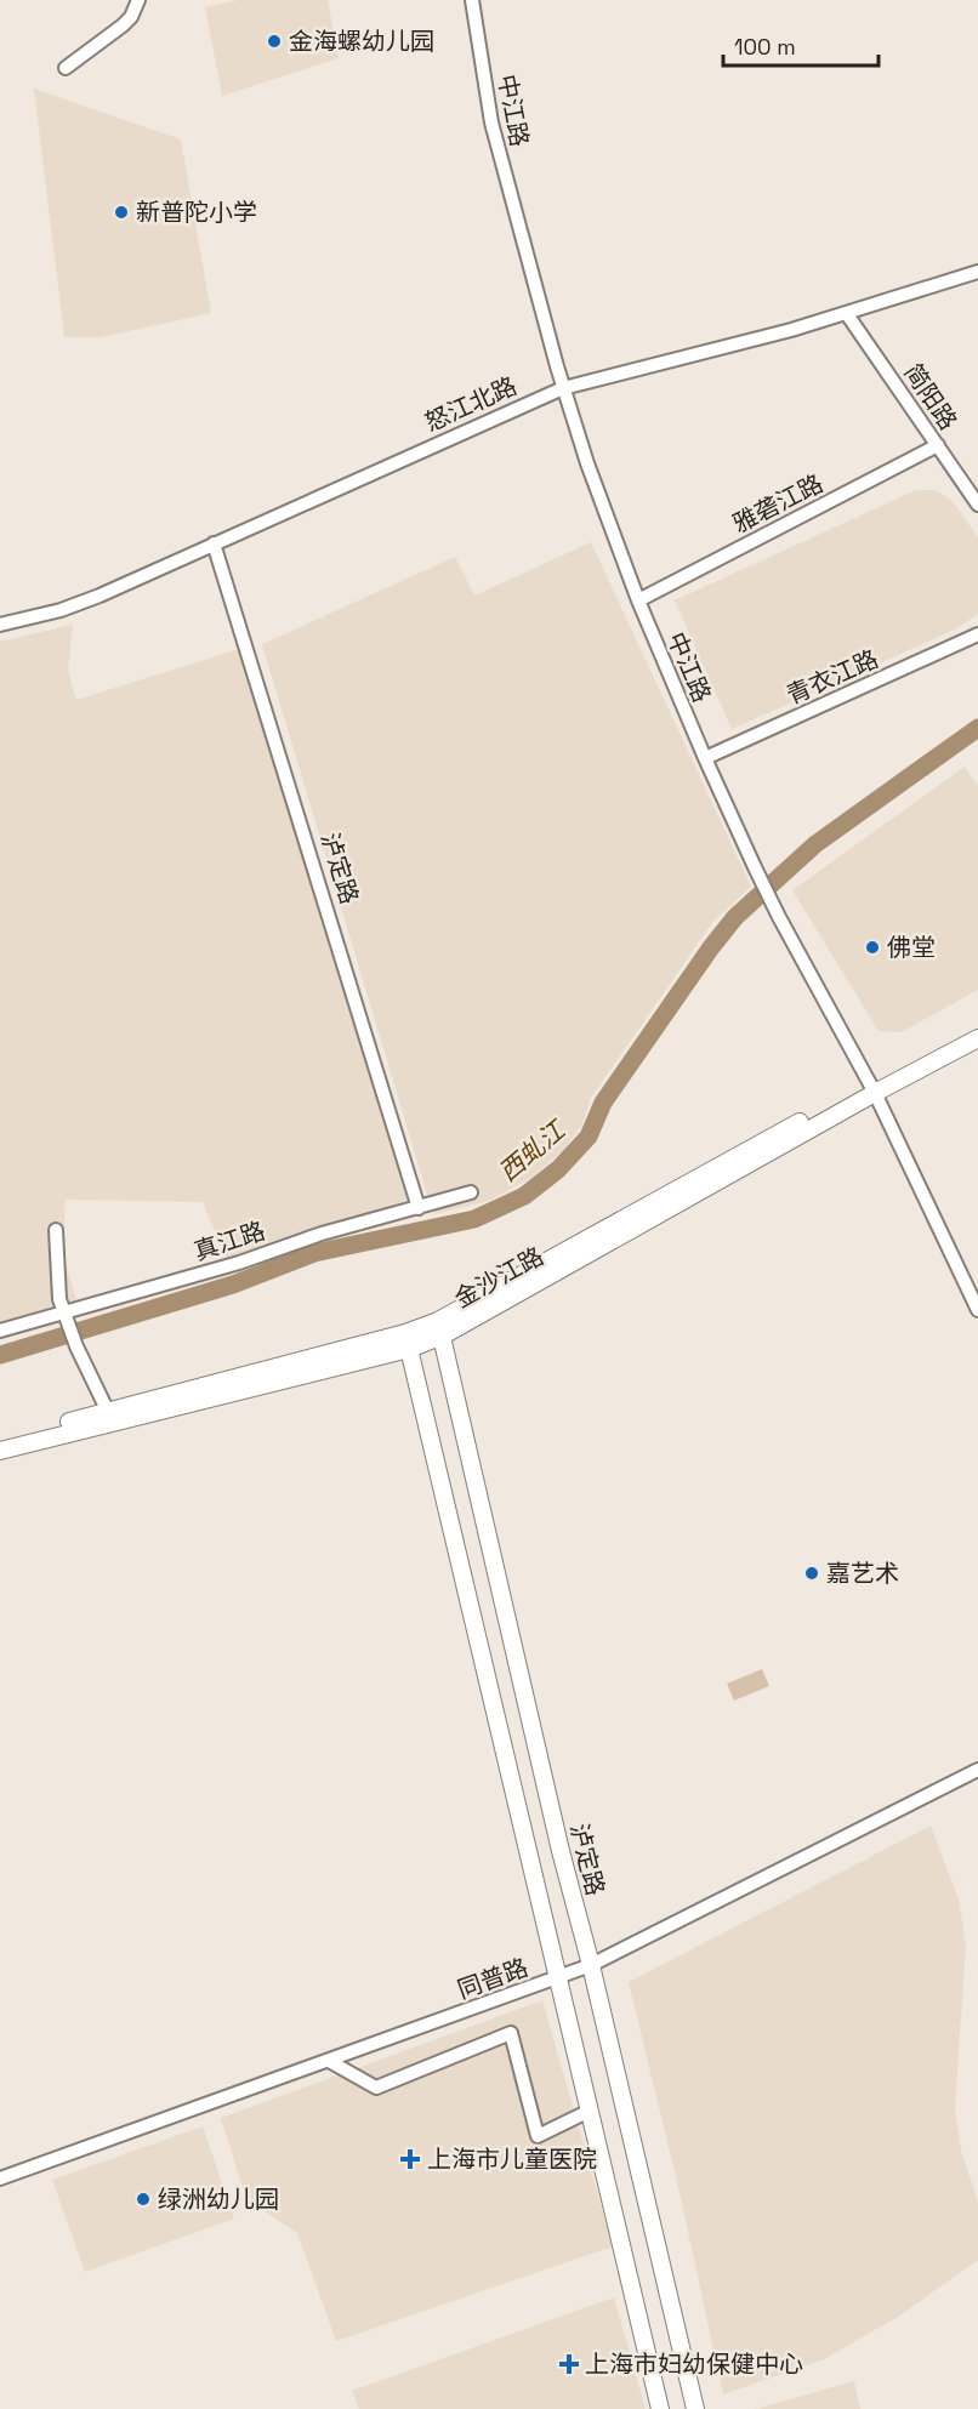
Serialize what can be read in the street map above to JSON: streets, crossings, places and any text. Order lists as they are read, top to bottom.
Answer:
{
  "streets": {
    "main road": ["泸定路", "金沙江路"],
    "street": [
      "中江路",
      "简阳路",
      "怒江北路",
      "雅砻江路",
      "青衣江路",
      "真江路",
      "同普路"
    ]
  },
  "crossings": [
    ["中江路", "怒江北路"],
    ["中江路", "雅砻江路"],
    ["中江路", "青衣江路"],
    ["中江路", "金沙江路"],
    ["简阳路", "怒江北路"],
    ["简阳路", "雅砻江路"],
    ["怒江北路", "泸定路"],
    ["泸定路", "真江路"],
    ["泸定路", "金沙江路"],
    ["泸定路", "同普路"]
  ],
  "water": ["西虬江"],
  "places": {
    "other": [
      "金海螺幼儿园",
      "新普陀小学",
      "佛堂",
      "嘉艺术",
      "绿洲幼儿园"
    ],
    "health": ["上海市儿童医院", "上海市妇幼保健中心"]
  },
  "scale_bar": "100 m"
}
